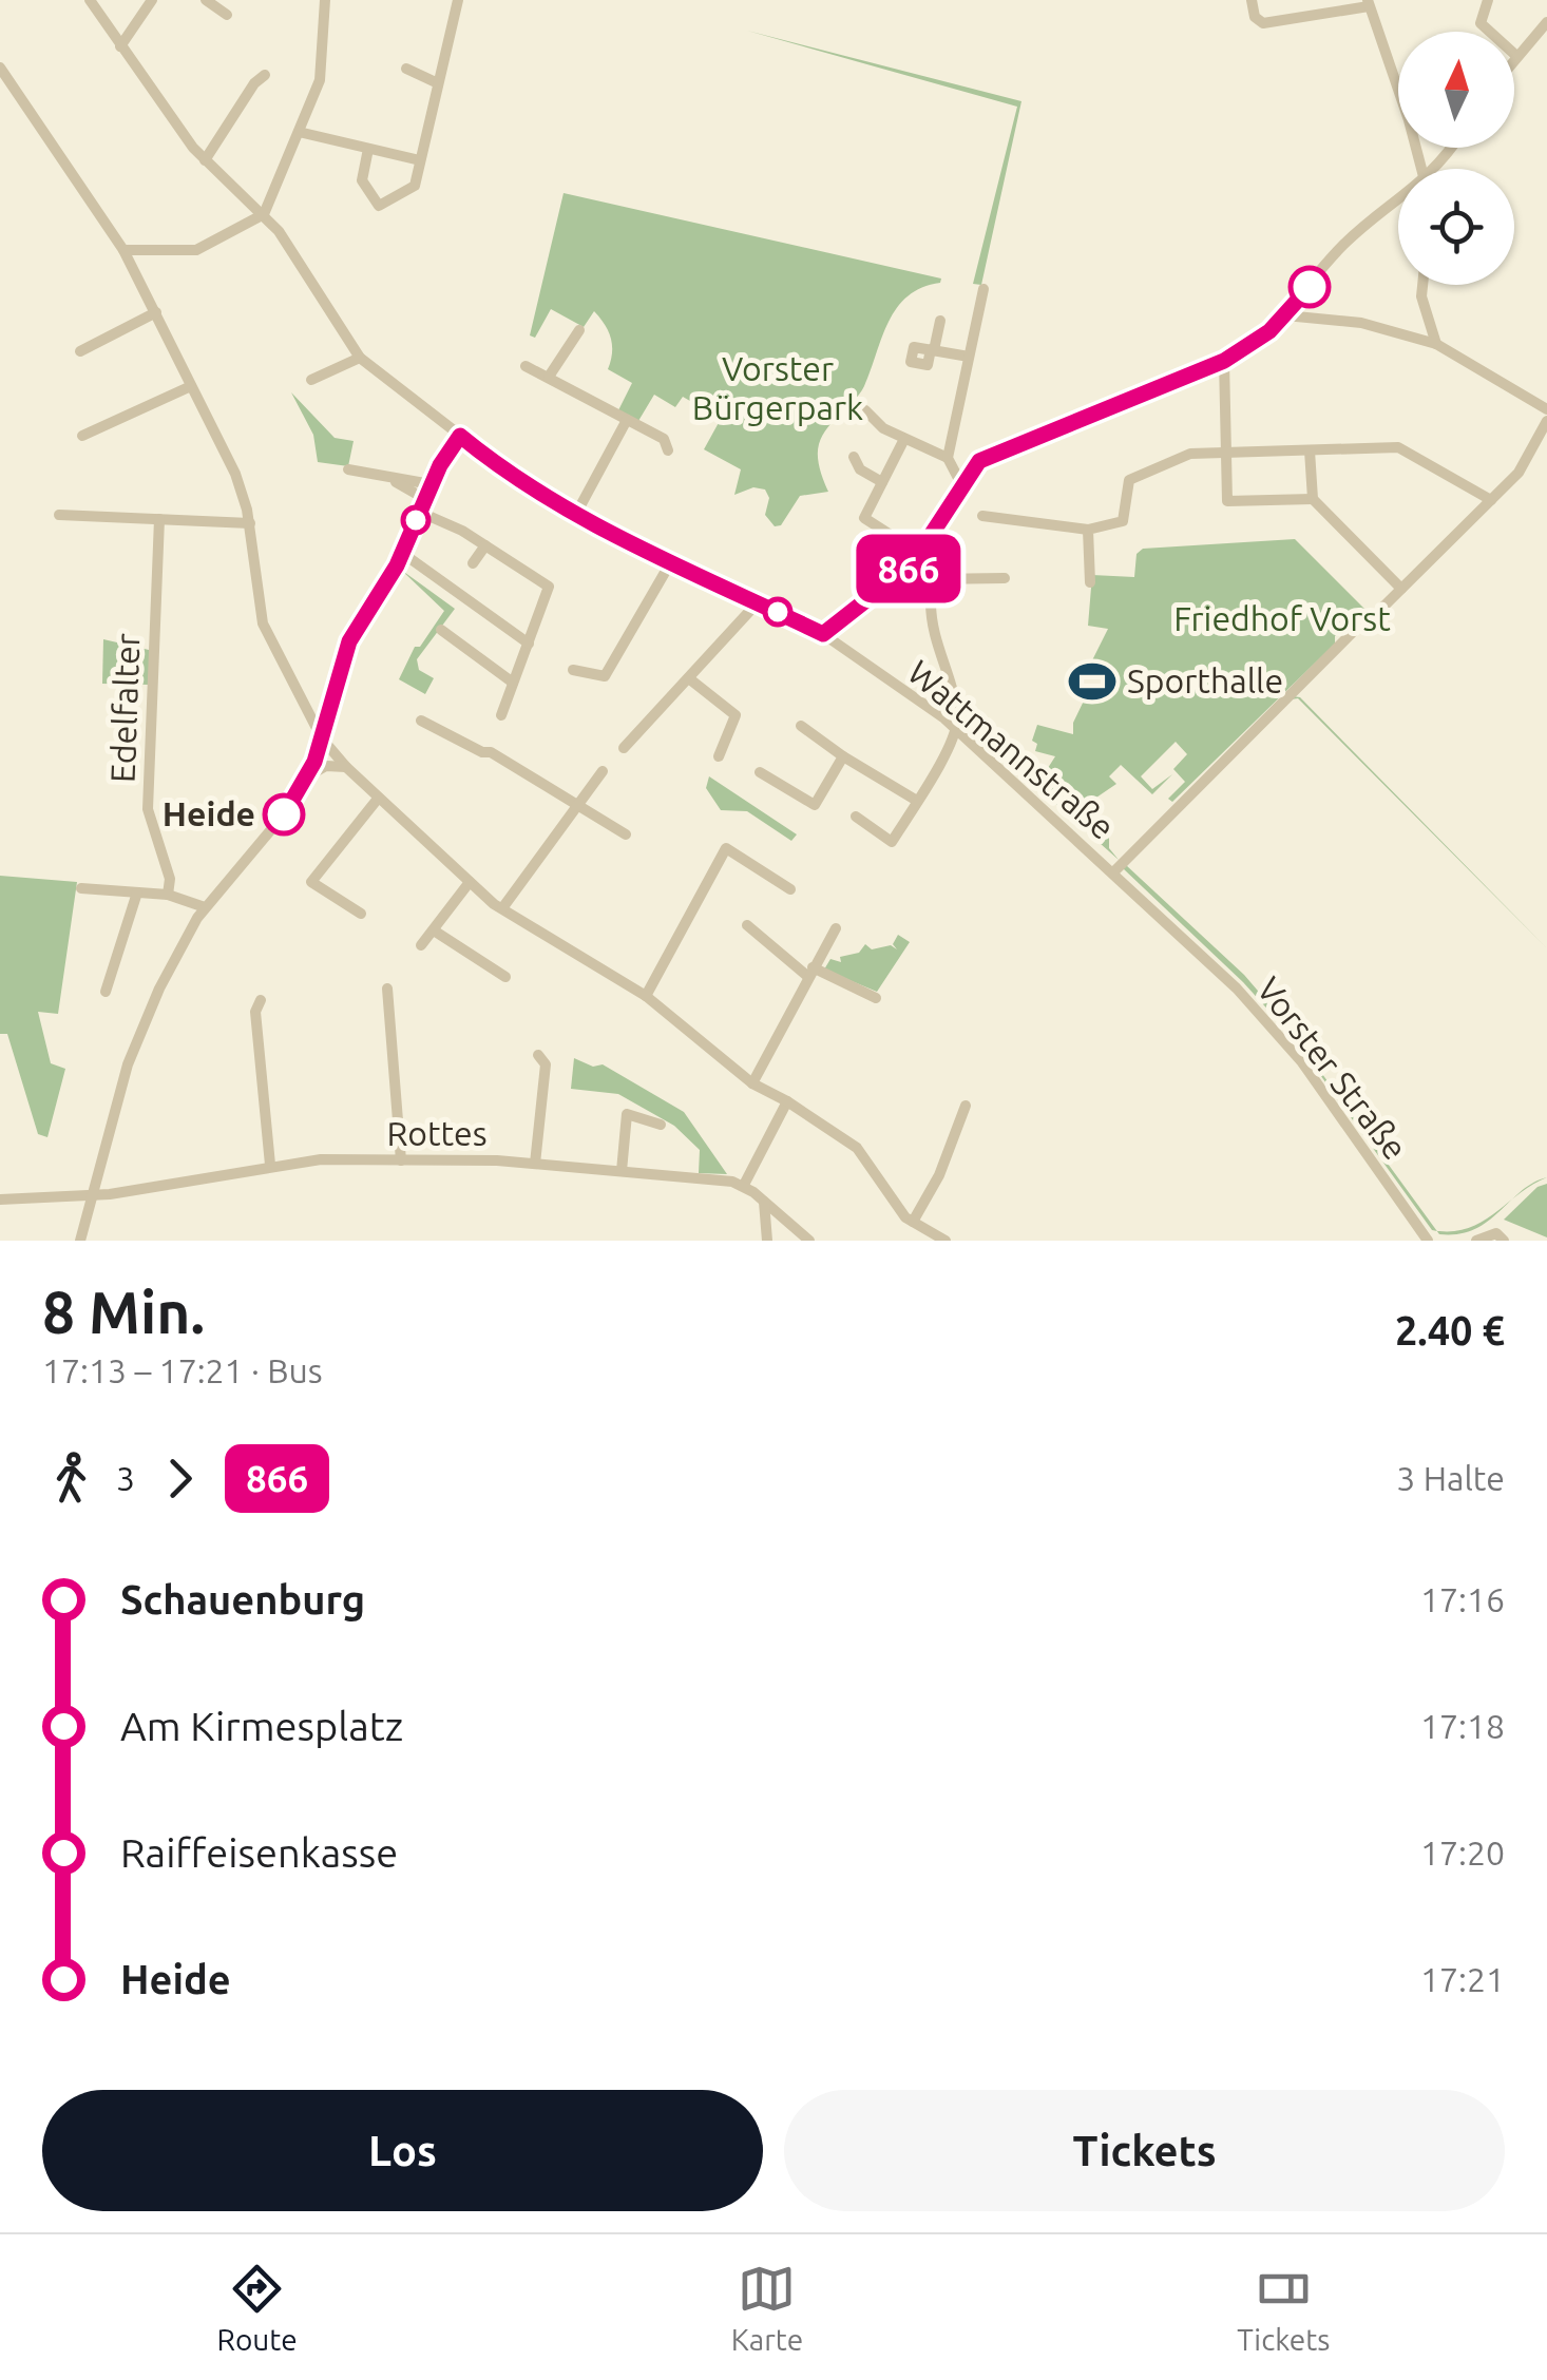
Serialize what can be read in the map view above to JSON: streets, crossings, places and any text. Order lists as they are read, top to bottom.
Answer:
{
  "streets": {
    "street": [
      "Edelfalter",
      "Wattmannstraße",
      "Vorster Straße",
      "Rottes"
    ]
  },
  "crossings": [
    ["Wattmannstraße", "Vorster Straße"]
  ],
  "parks": ["Vorster Bürgerpark", "Friedhof Vorst"],
  "places": {
    "sports": ["Sporthalle"],
    "other": ["Heide"]
  },
  "lines": ["bus line 866"],
  "north": "top",
  "page": {
    "on_map": "866",
    "heading": ["8 Min.", "17:13 – 17:21 · Bus", "2.40 €"],
    "legs": ["3", "866", "3 Halte"],
    "list": [
      {
        "name": "Schauenburg",
        "value": "17:16"
      },
      {
        "name": "Am Kirmesplatz",
        "value": "17:18"
      },
      {
        "name": "Raiffeisenkasse",
        "value": "17:20"
      },
      {
        "name": "Heide",
        "value": "17:21"
      }
    ],
    "buttons": ["Los", "Tickets"],
    "tabs": ["Route", "Karte", "Tickets"]
  }
}
